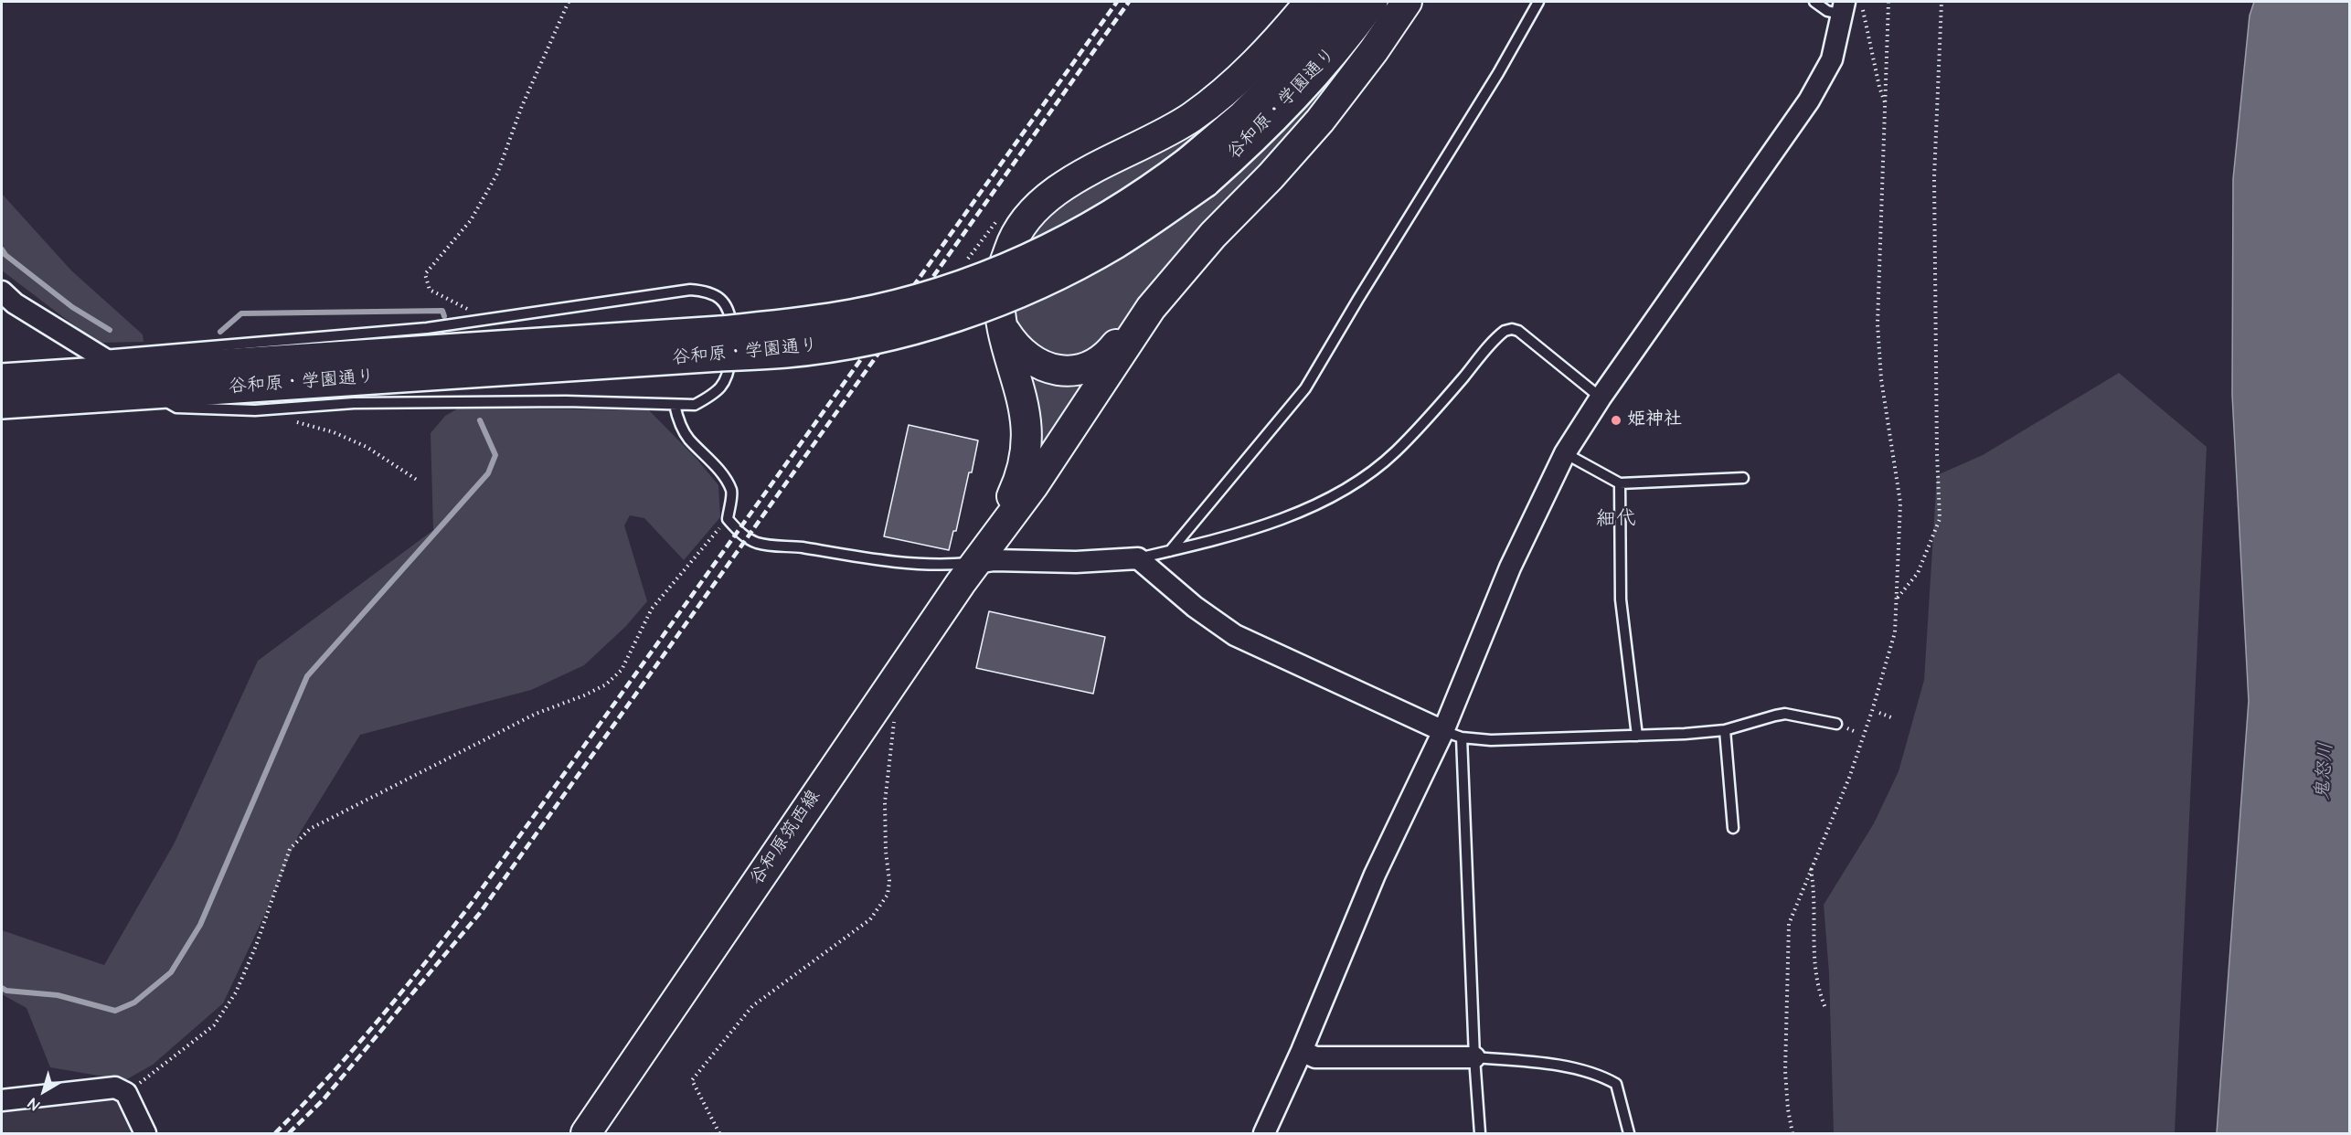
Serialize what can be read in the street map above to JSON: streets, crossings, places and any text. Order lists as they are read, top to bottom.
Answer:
{
  "streets": {
    "highway": ["谷和原・学園通り"],
    "main road": ["谷和原筑西線"]
  },
  "districts": ["細代"],
  "water": ["鬼怒川"],
  "places": ["姫神社"],
  "north": "bottom left"
}
